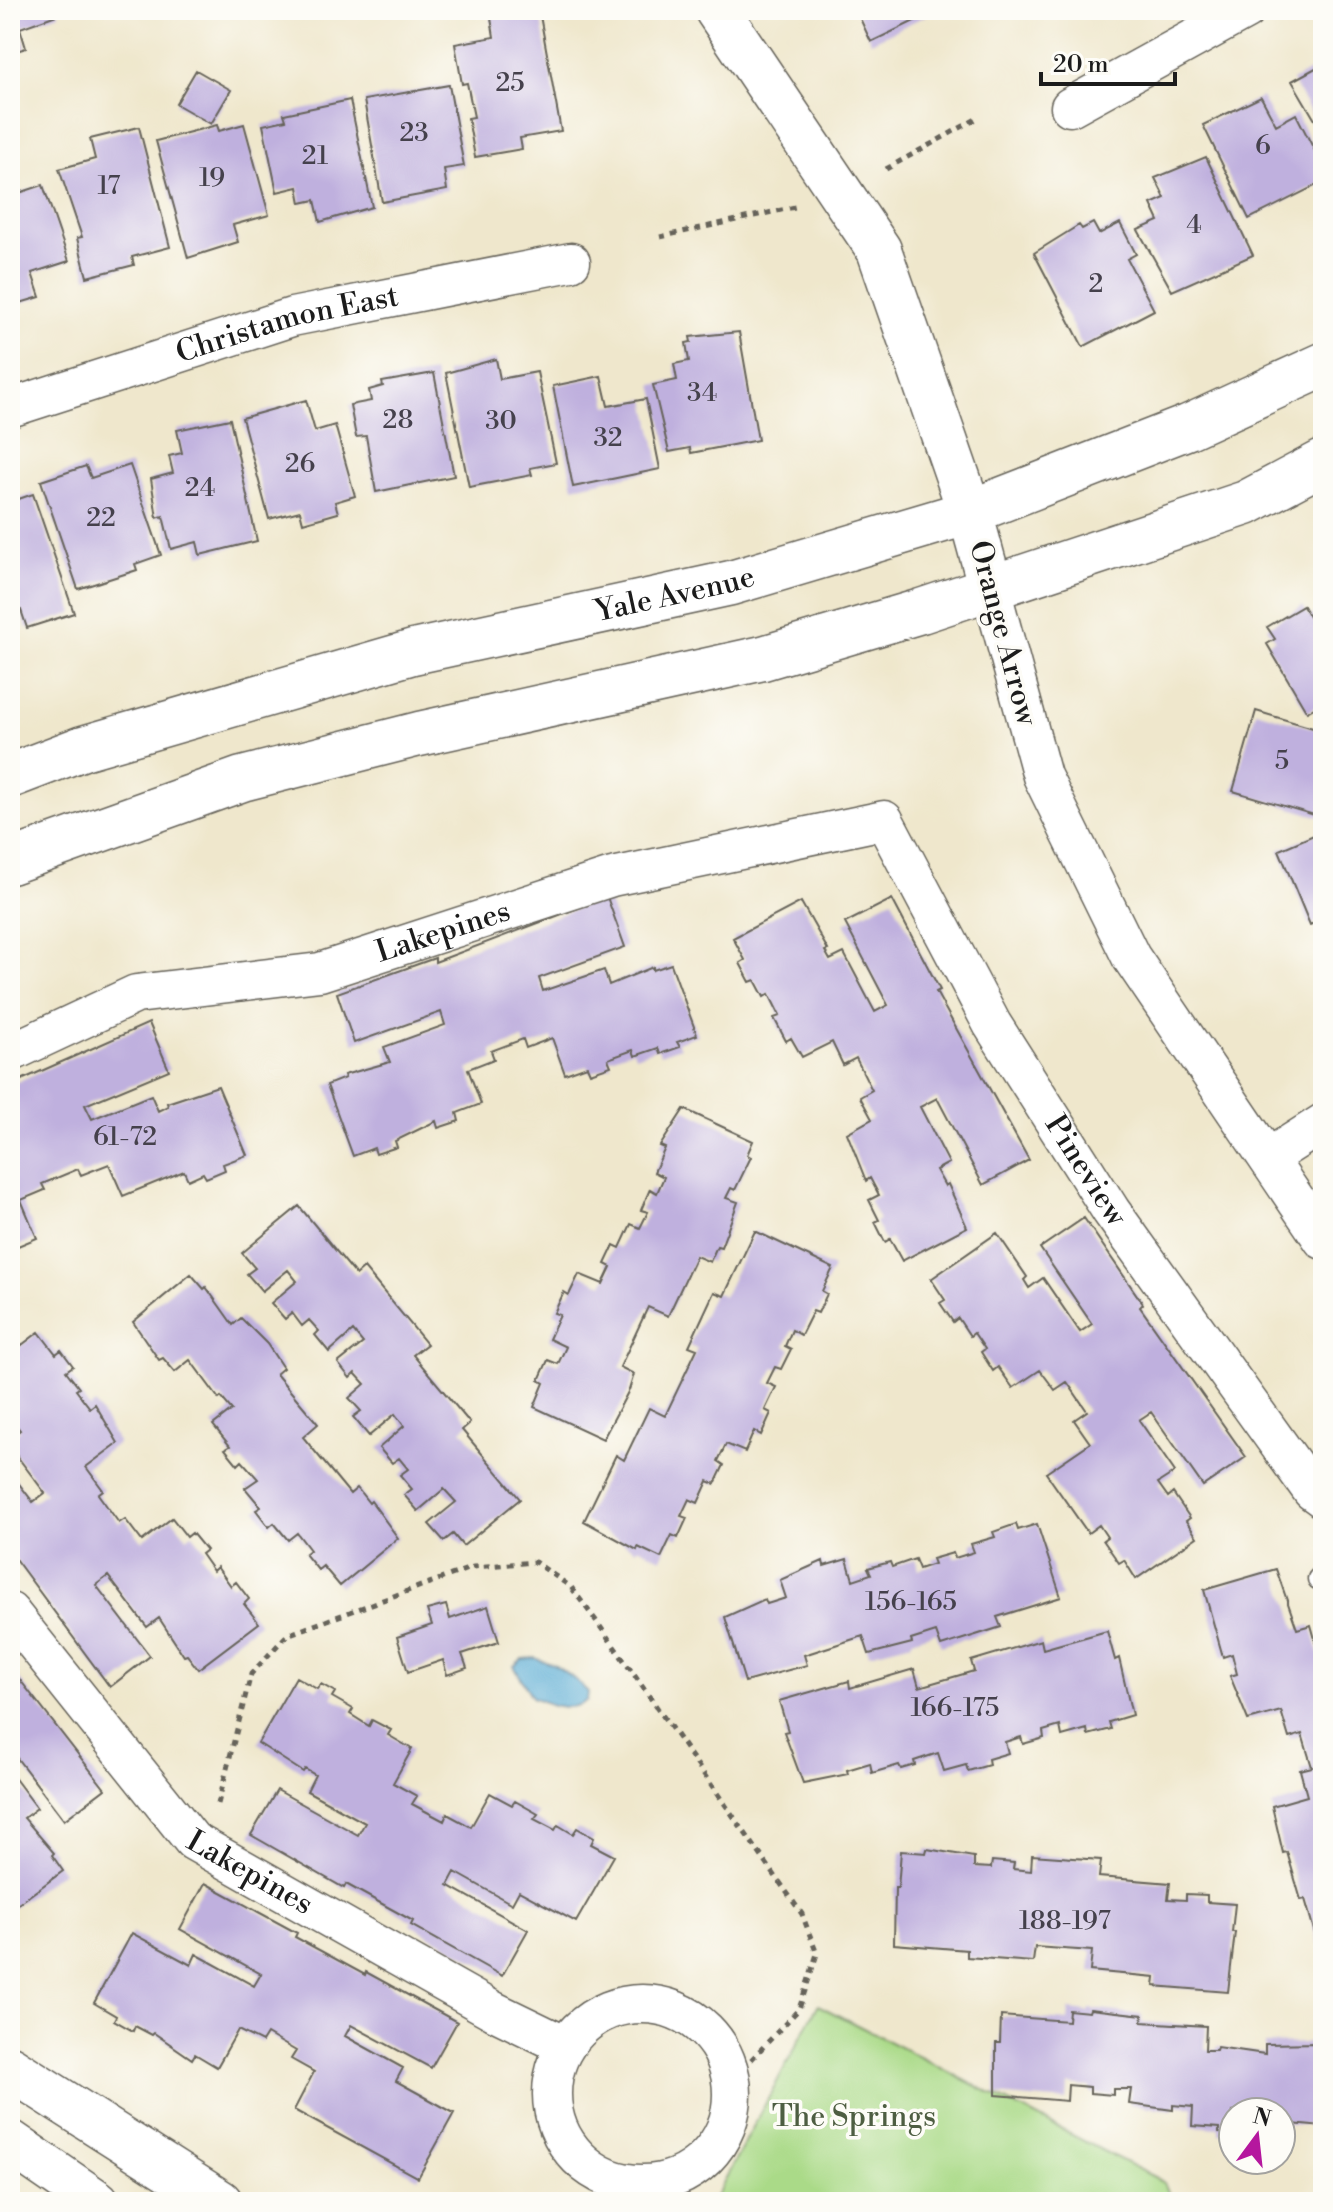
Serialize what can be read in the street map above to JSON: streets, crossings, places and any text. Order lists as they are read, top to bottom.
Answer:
{
  "streets": {
    "main road": ["Yale Avenue", "Orange Arrow"],
    "street": ["Christamon East", "Lakepines", "Pineview"]
  },
  "crossings": [
    ["Yale Avenue", "Orange Arrow"],
    ["Lakepines", "Pineview"]
  ],
  "parks": ["The Springs"],
  "house_numbers": [
    "25",
    "23",
    "6",
    "21",
    "19",
    "17",
    "4",
    "2",
    "34",
    "28",
    "30",
    "32",
    "26",
    "24",
    "22",
    "5",
    "61-72",
    "156-165",
    "166-175",
    "188-197"
  ],
  "scale_bar": "20 m",
  "north": "top"
}
